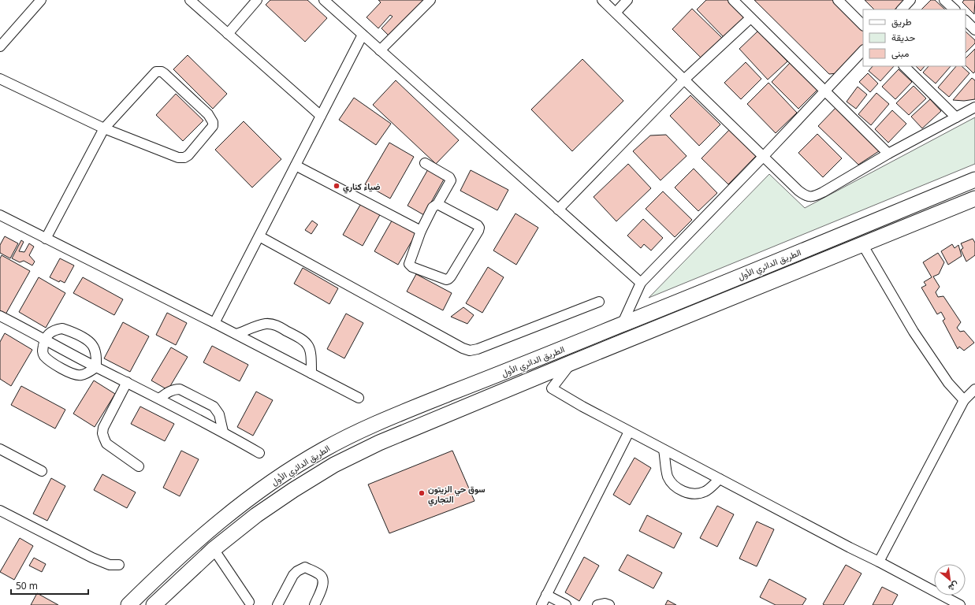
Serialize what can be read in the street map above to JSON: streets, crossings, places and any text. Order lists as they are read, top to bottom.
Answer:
{
  "streets": {
    "main road": ["الطريق الدائري الأول"]
  },
  "places": ["ضياء كناري", "سوق حي الزيتون التجاري"],
  "legend": ["طريق", "حديقة", "مبنى"],
  "scale_bar": "50 m",
  "north": "bottom right"
}
